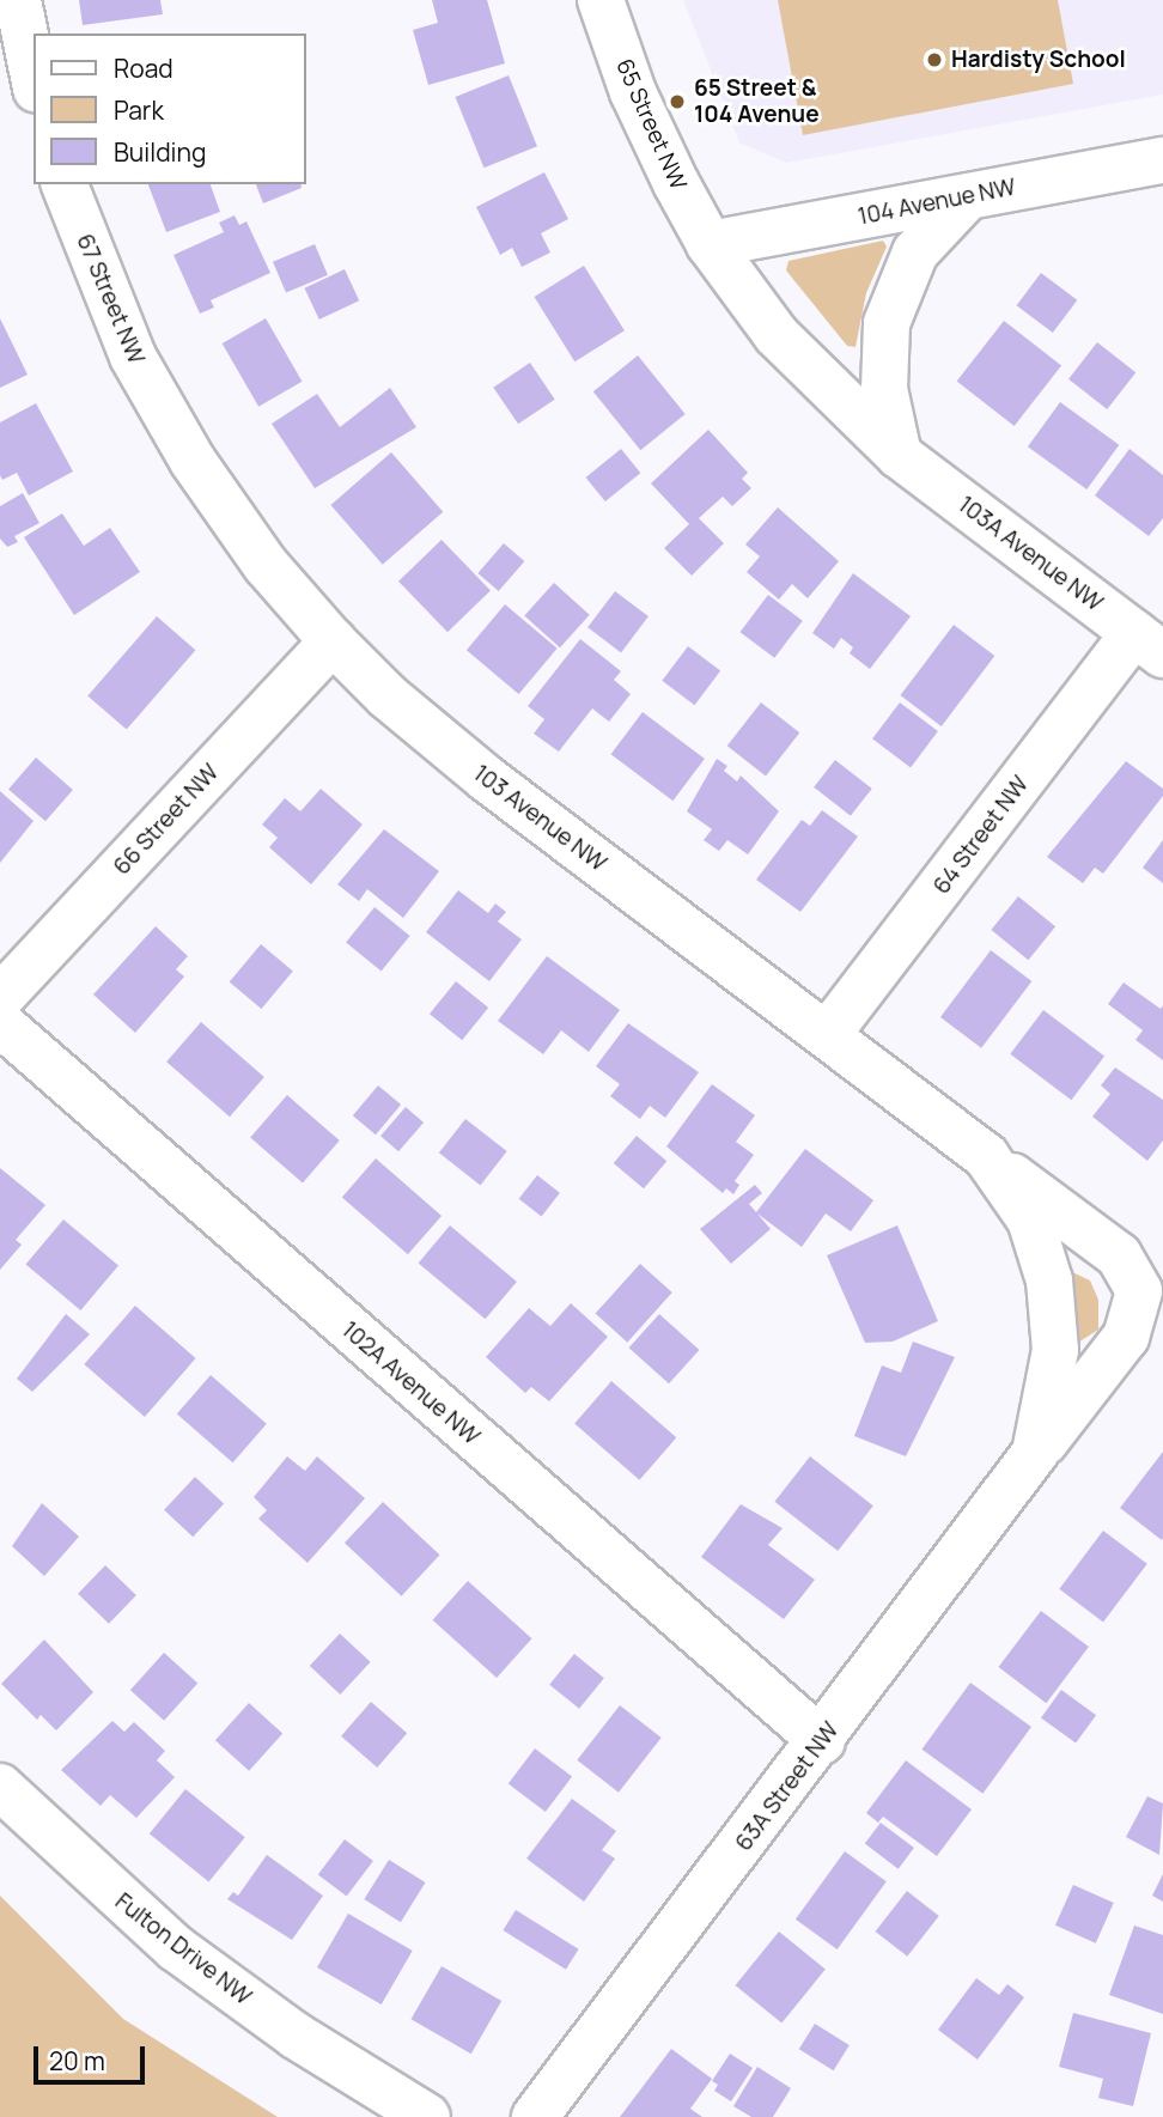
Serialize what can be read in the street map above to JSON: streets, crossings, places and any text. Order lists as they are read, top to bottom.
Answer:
{
  "streets": {
    "street": [
      "65 Street NW",
      "104 Avenue NW",
      "67 Street NW",
      "103A Avenue NW",
      "103 Avenue NW",
      "66 Street NW",
      "64 Street NW",
      "102A Avenue NW",
      "63A Street NW",
      "Fulton Drive NW"
    ]
  },
  "crossings": [
    ["65 Street NW", "104 Avenue NW"],
    ["65 Street NW", "103A Avenue NW"],
    ["104 Avenue NW", "103A Avenue NW"],
    ["67 Street NW", "103 Avenue NW"],
    ["103A Avenue NW", "64 Street NW"],
    ["103 Avenue NW", "66 Street NW"],
    ["103 Avenue NW", "64 Street NW"],
    ["103 Avenue NW", "63A Street NW"],
    ["102A Avenue NW", "63A Street NW"]
  ],
  "places": ["Hardisty School", "65 Street & 104 Avenue"],
  "legend": ["Road", "Park", "Building"],
  "scale_bar": "20 m"
}
